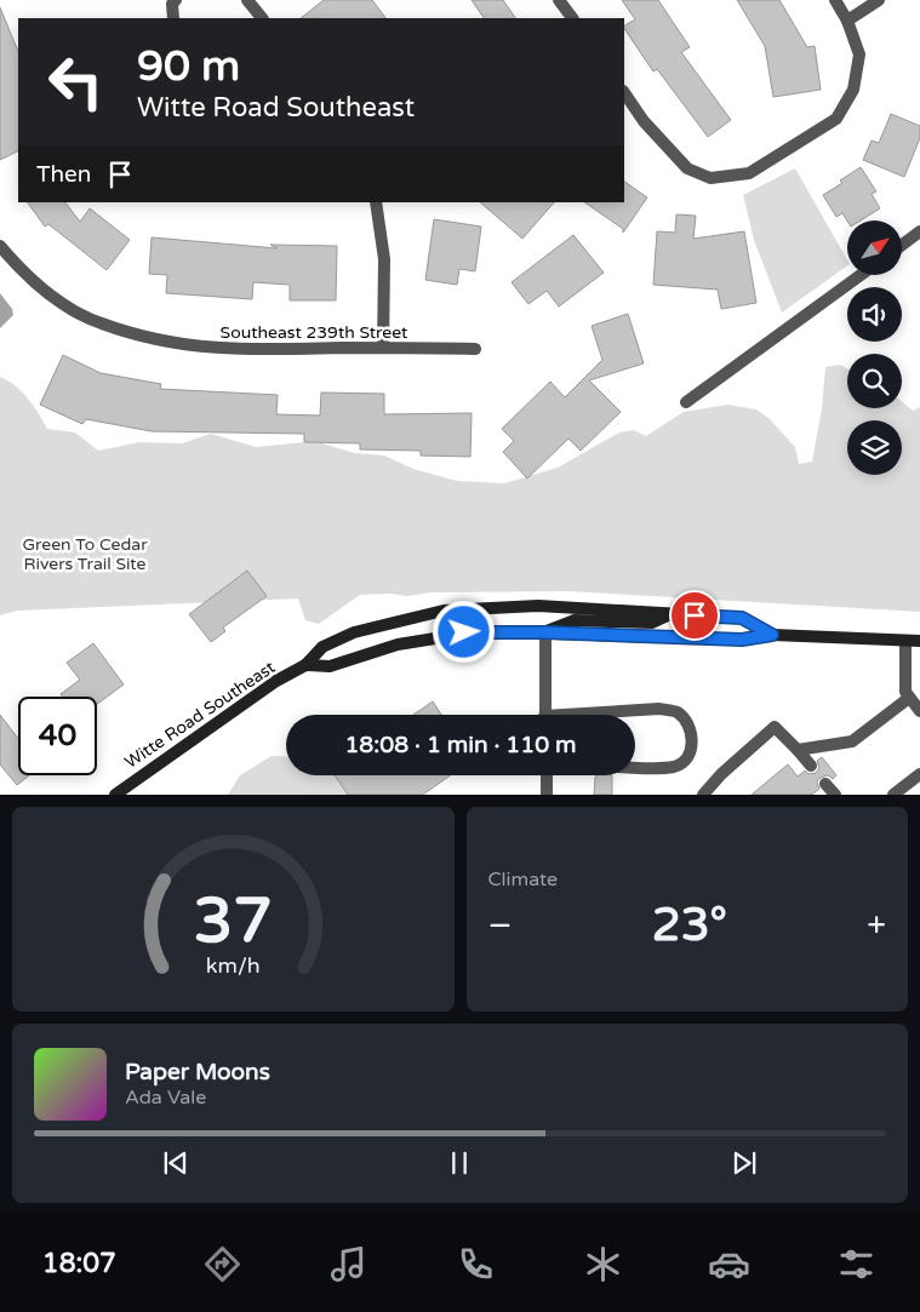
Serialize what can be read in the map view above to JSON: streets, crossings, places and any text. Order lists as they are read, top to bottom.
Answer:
{
  "streets": {
    "street": ["Southeast 239th Street", "Witte Road Southeast"]
  },
  "parks": ["Green To Cedar Rivers Trail Site"],
  "north": "top right",
  "page": {
    "turn": ["90 m", "Witte Road Southeast"],
    "then": "Then",
    "limit": "40",
    "trip": "18:08 · 1 min · 110 m",
    "tile": "Climate",
    "heat": ["−", "23°", "+"],
    "song": ["Paper Moons", "Ada Vale"],
    "tabs": "18:07",
    "gauge": ["37", "km/h"]
  }
}
